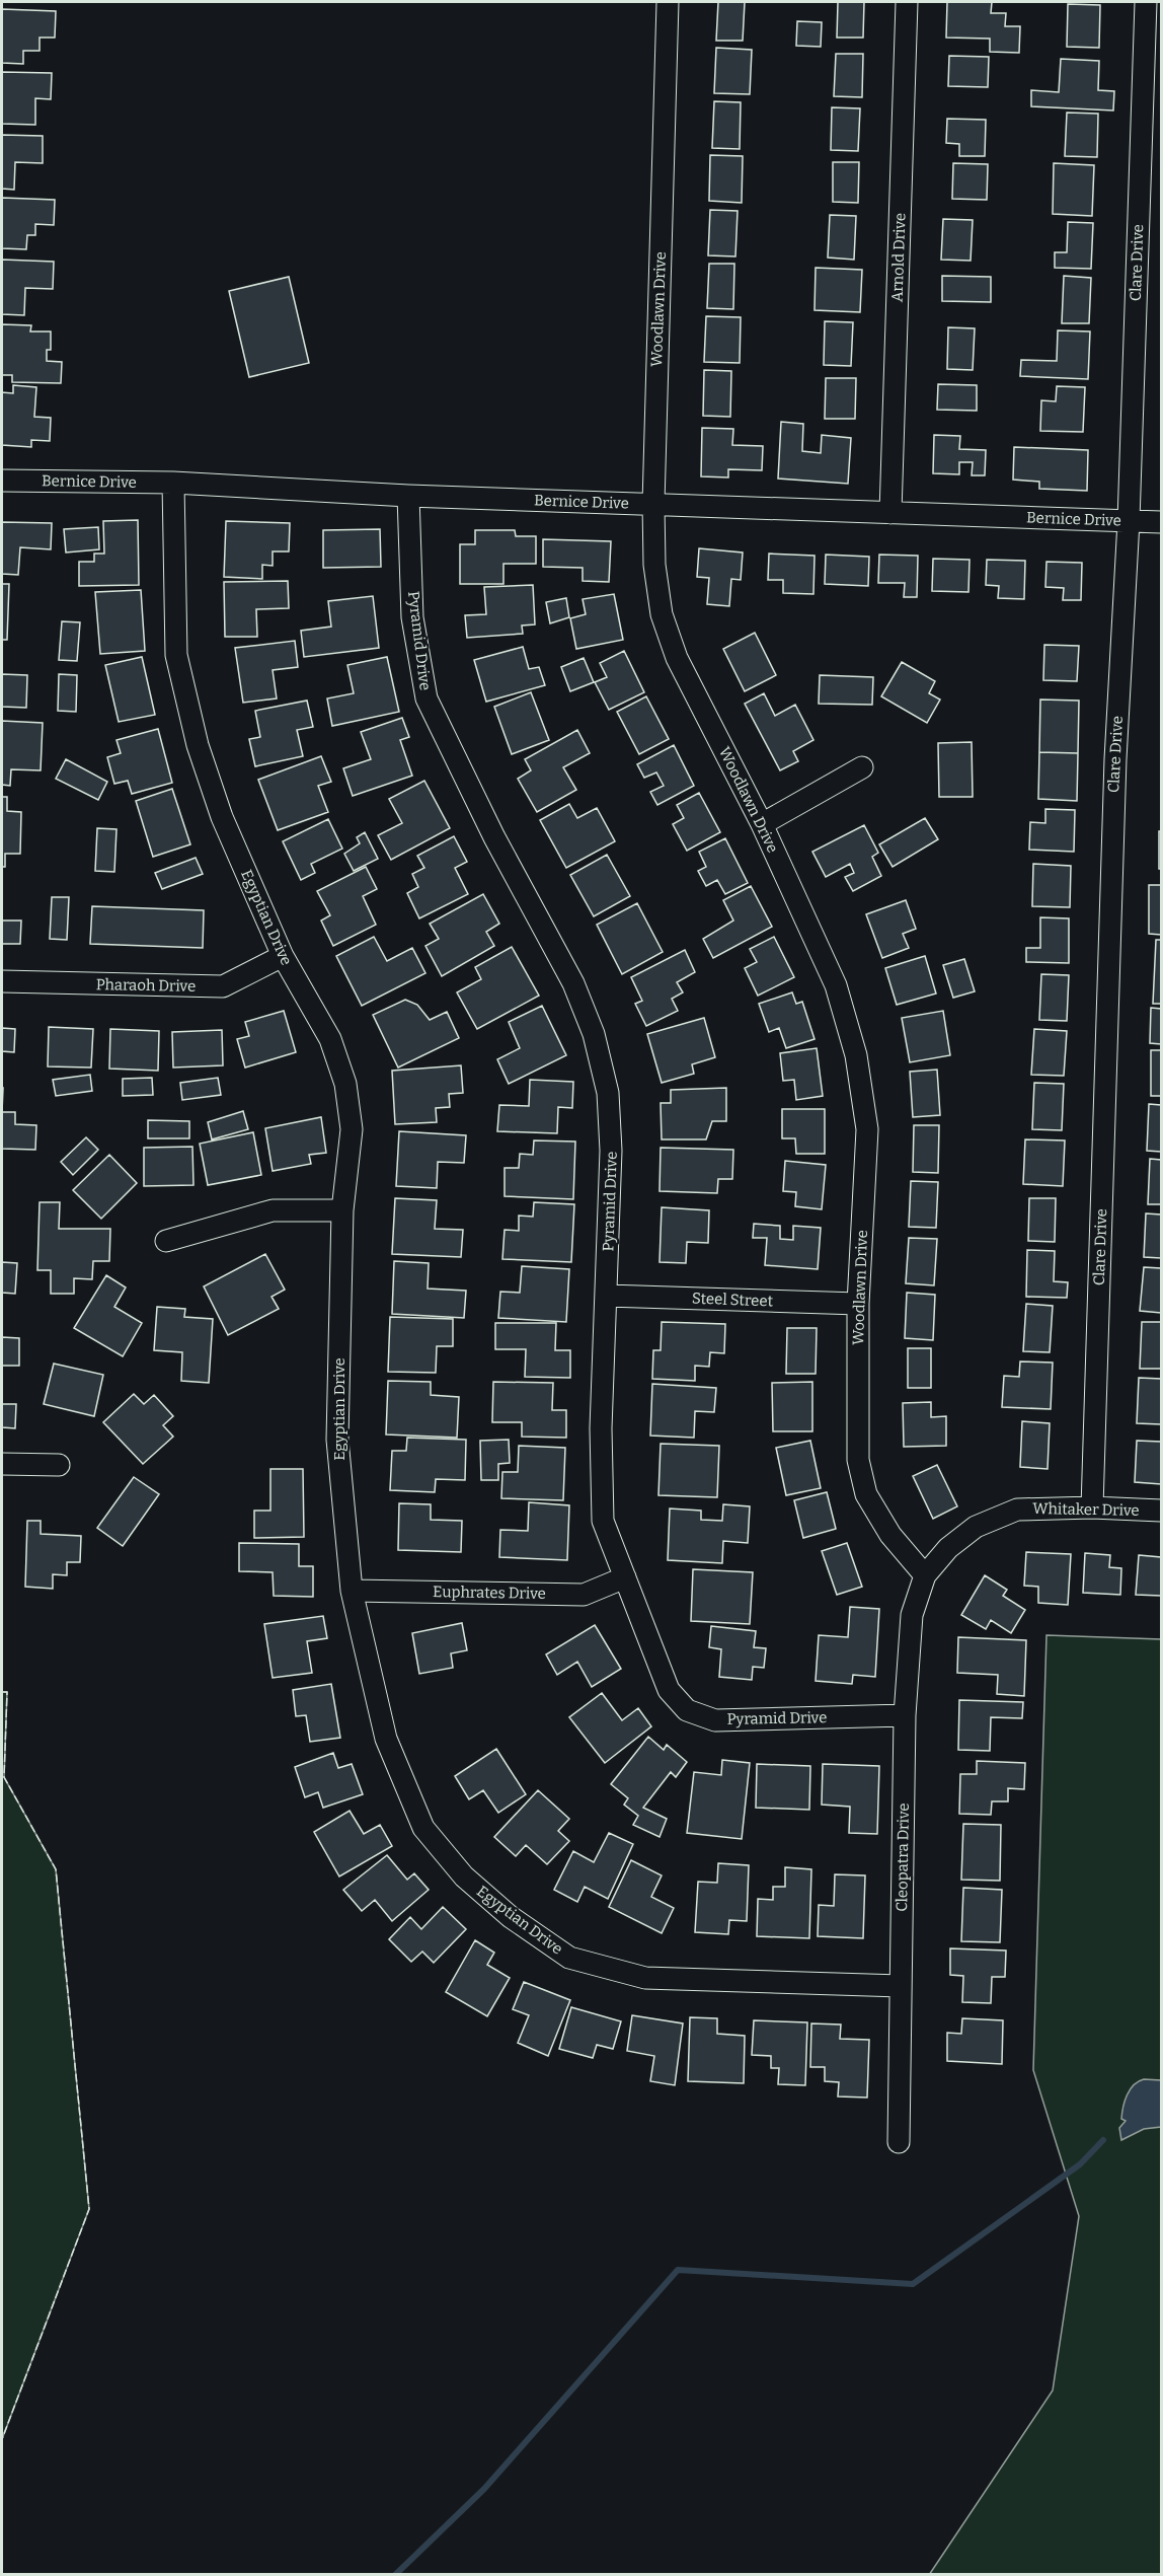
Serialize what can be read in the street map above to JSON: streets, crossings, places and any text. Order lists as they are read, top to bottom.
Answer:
{
  "streets": {
    "street": [
      "Arnold Drive",
      "Clare Drive",
      "Woodlawn Drive",
      "Bernice Drive",
      "Pyramid Drive",
      "Egyptian Drive",
      "Pharaoh Drive",
      "Steel Street",
      "Whitaker Drive",
      "Euphrates Drive",
      "Cleopatra Drive"
    ]
  },
  "crossings": [
    ["Arnold Drive", "Bernice Drive"],
    ["Clare Drive", "Bernice Drive"],
    ["Clare Drive", "Whitaker Drive"],
    ["Woodlawn Drive", "Bernice Drive"],
    ["Woodlawn Drive", "Steel Street"],
    ["Woodlawn Drive", "Whitaker Drive"],
    ["Woodlawn Drive", "Cleopatra Drive"],
    ["Bernice Drive", "Pyramid Drive"],
    ["Bernice Drive", "Egyptian Drive"],
    ["Pyramid Drive", "Steel Street"],
    ["Pyramid Drive", "Euphrates Drive"],
    ["Pyramid Drive", "Cleopatra Drive"],
    ["Egyptian Drive", "Pharaoh Drive"],
    ["Egyptian Drive", "Euphrates Drive"],
    ["Egyptian Drive", "Cleopatra Drive"],
    ["Whitaker Drive", "Cleopatra Drive"]
  ]
}
